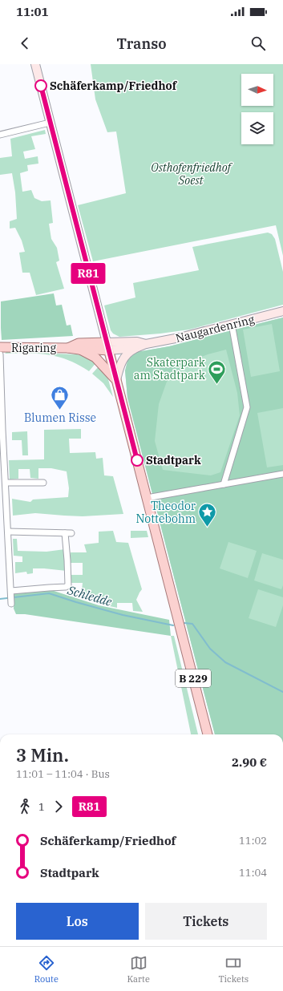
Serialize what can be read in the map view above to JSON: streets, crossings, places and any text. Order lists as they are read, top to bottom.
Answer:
{
  "streets": {
    "main road": ["Rigaring", "B 229"],
    "street": ["Naugardenring"]
  },
  "crossings": [
    ["Naugardenring", "Rigaring"],
    ["Naugardenring", "B 229"],
    ["Rigaring", "B 229"]
  ],
  "water": ["Schledde"],
  "parks": ["Osthofenfriedhof Soest"],
  "places": {
    "other": ["Schäferkamp/Friedhof", "Stadtpark"],
    "sports": ["Skaterpark am Stadtpark"],
    "shop": ["Blumen Risse"],
    "place": ["Theodor Nottebohm"]
  },
  "lines": ["bus line R81"],
  "north": "right",
  "page": {
    "status": "11:01",
    "header": "Transo",
    "on_map": "R81",
    "heading": ["3 Min.", "11:01 – 11:04 · Bus", "2.90 €"],
    "legs": ["1", "R81"],
    "list": [
      {
        "name": "Schäferkamp/Friedhof",
        "value": "11:02"
      },
      {
        "name": "Stadtpark",
        "value": "11:04"
      }
    ],
    "buttons": ["Los", "Tickets"],
    "tabs": ["Route", "Karte", "Tickets"]
  }
}
